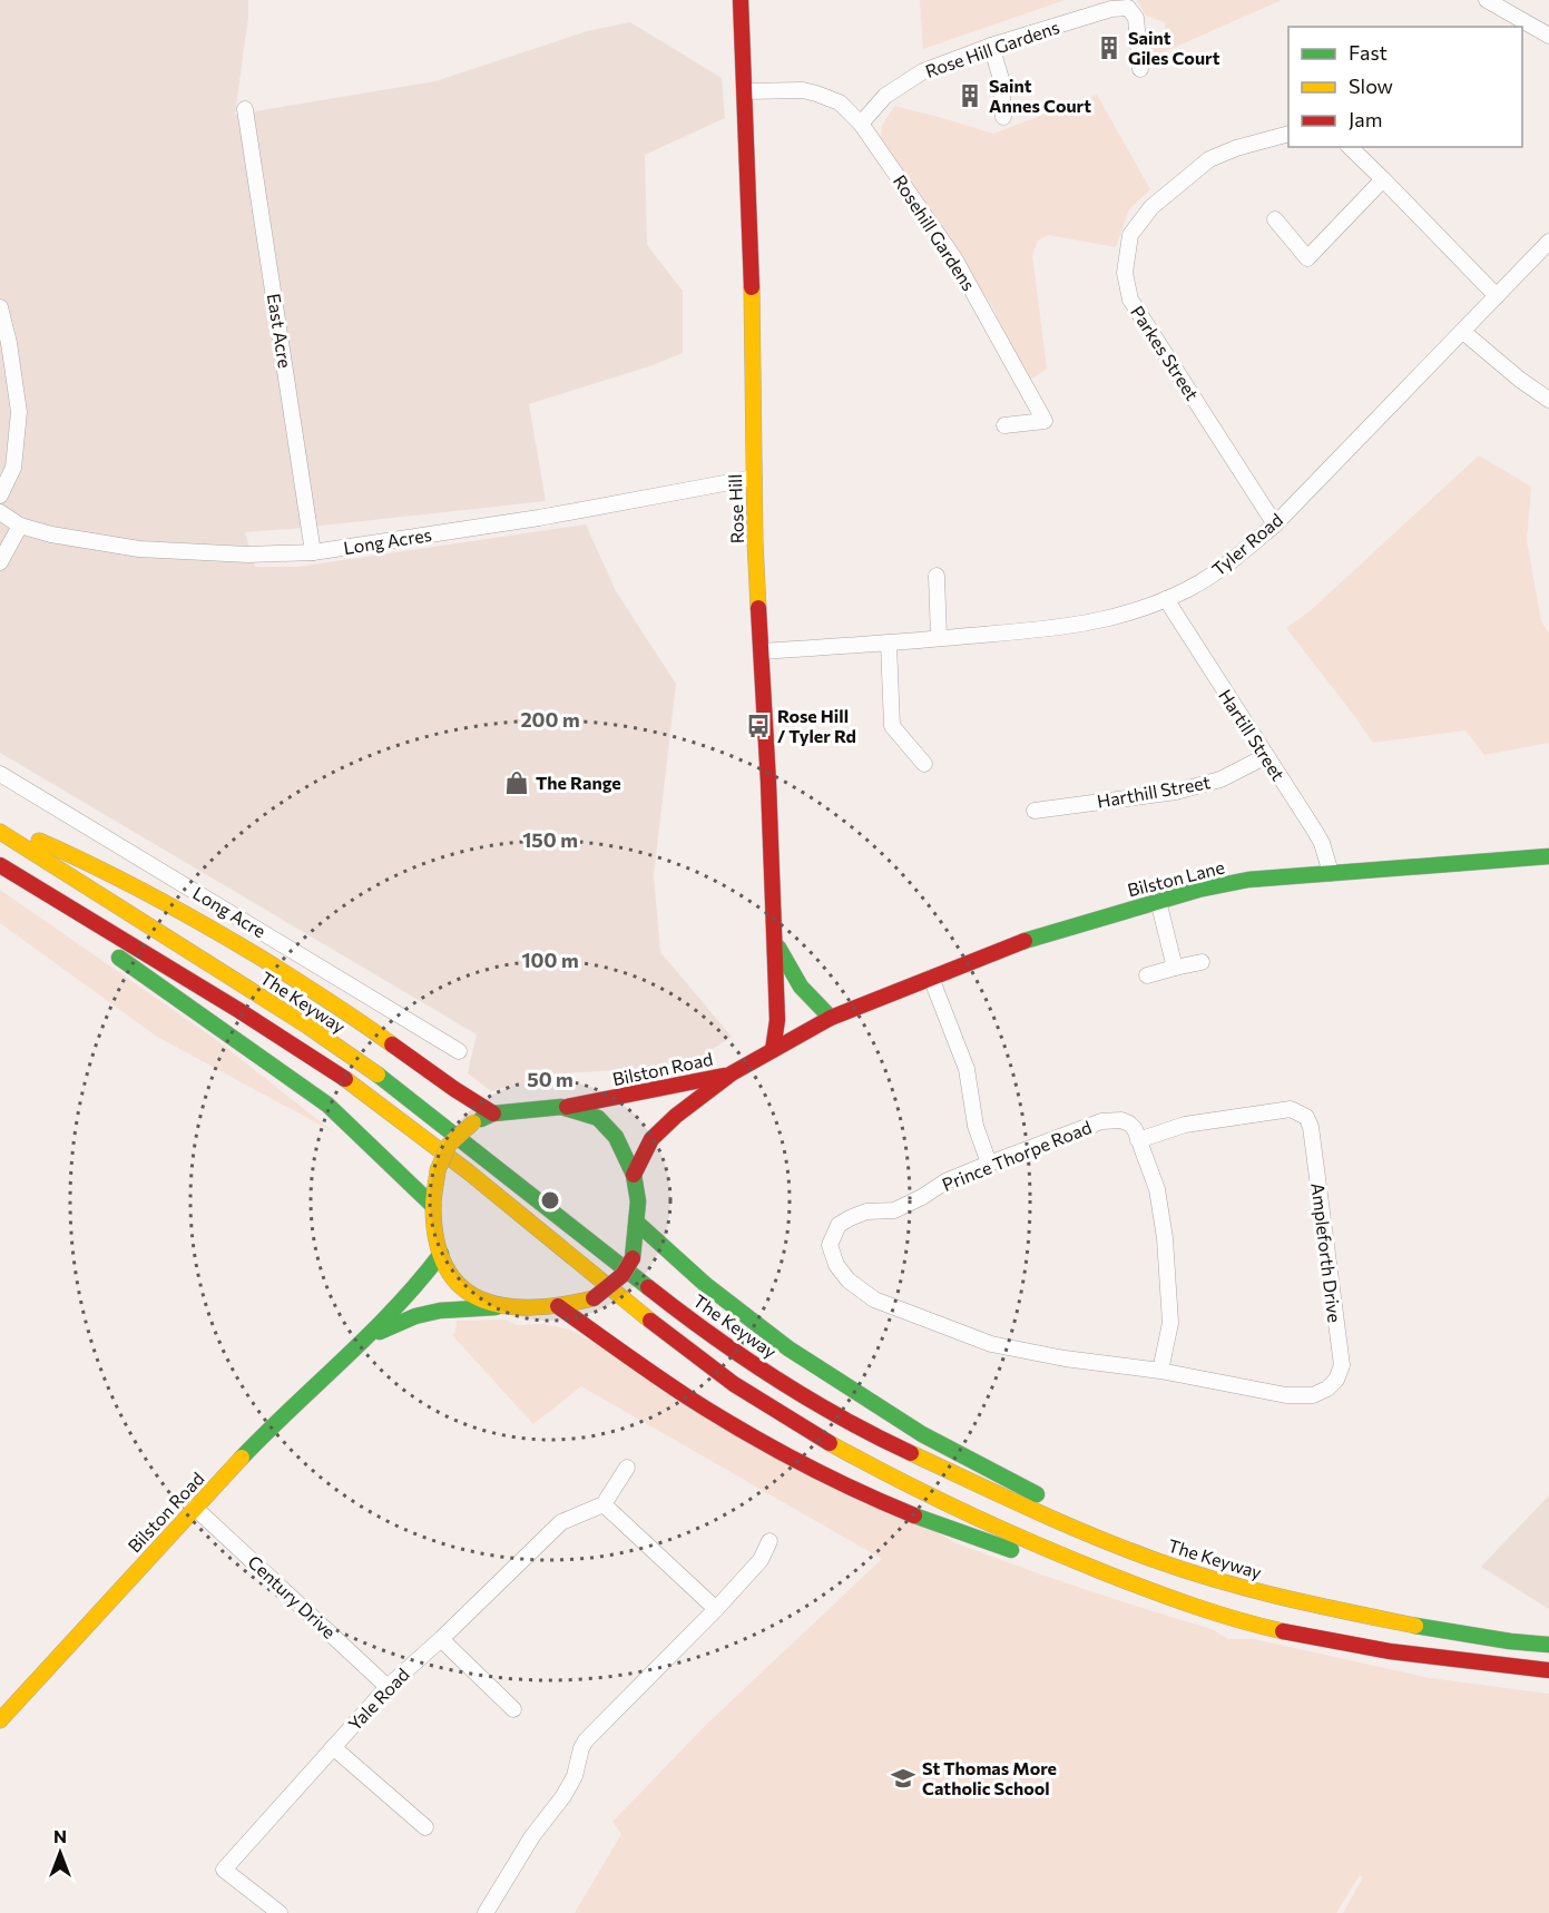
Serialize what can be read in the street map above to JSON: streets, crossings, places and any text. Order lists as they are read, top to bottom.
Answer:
{
  "streets": {
    "main road": [
      "Rose Hill",
      "Bilston Lane",
      "The Keyway",
      "Bilston Road"
    ],
    "street": [
      "Rose Hill Gardens",
      "Rosehill Gardens",
      "East Acre",
      "Parkes Street",
      "Long Acres",
      "Tyler Road",
      "Hartill Street",
      "Harthill Street",
      "Long Acre",
      "Prince Thorpe Road",
      "Ampleforth Drive",
      "Century Drive",
      "Yale Road"
    ]
  },
  "crossings": [
    ["Rose Hill Gardens", "Rosehill Gardens"],
    ["Rosehill Gardens", "Rose Hill"],
    ["East Acre", "Long Acres"],
    ["Parkes Street", "Tyler Road"],
    ["Rose Hill", "Long Acres"],
    ["Rose Hill", "Tyler Road"],
    ["Rose Hill", "Bilston Lane"],
    ["Rose Hill", "Bilston Road"],
    ["Tyler Road", "Hartill Street"],
    ["Hartill Street", "Harthill Street"],
    ["Hartill Street", "Bilston Lane"],
    ["Bilston Lane", "Bilston Road"],
    ["Bilston Road", "Century Drive"],
    ["Prince Thorpe Road", "Ampleforth Drive"],
    ["Century Drive", "Yale Road"]
  ],
  "places": {
    "building": ["Saint Giles Court", "Saint Annes Court"],
    "bus stop": ["Rose Hill / Tyler Rd"],
    "shop": ["The Range"],
    "school or university": ["St Thomas More Catholic School"]
  },
  "legend": ["Fast", "Slow", "Jam"],
  "north": "top",
  "rings": [
    "200 m",
    "150 m",
    "100 m",
    "50 m"
  ]
}
